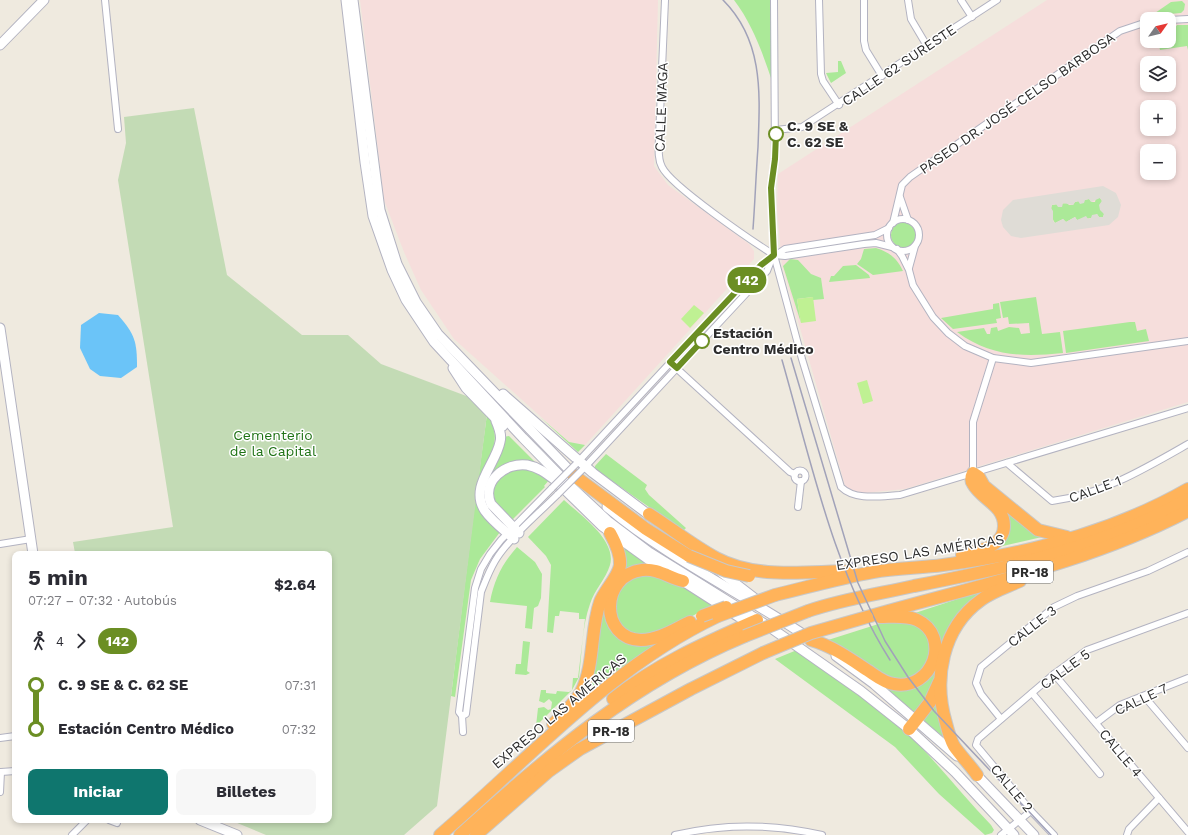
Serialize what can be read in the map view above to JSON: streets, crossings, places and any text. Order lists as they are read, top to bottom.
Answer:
{
  "streets": {
    "highway": ["EXPRESO LAS AMÉRICAS", "PR-18"],
    "street": [
      "CALLE 62 SURESTE",
      "PASEO DR. JOSÉ CELSO BARBOSA",
      "CALLE MAGA",
      "CALLE 1",
      "CALLE 3",
      "CALLE 5",
      "CALLE 7",
      "CALLE 4",
      "CALLE 2"
    ]
  },
  "crossings": [
    ["CALLE 3", "CALLE 5"],
    ["CALLE 5", "CALLE 4"],
    ["CALLE 5", "CALLE 2"],
    ["CALLE 7", "CALLE 4"]
  ],
  "parks": ["Cementerio de la Capital"],
  "places": ["C. 9 SE & C. 62 SE", "Estación Centro Médico"],
  "lines": ["bus line 142"],
  "north": "top right",
  "page": {
    "on_map": "142",
    "map_buttons": ["+", "−"],
    "heading": ["5 min", "07:27 – 07:32 · Autobús", "$2.64"],
    "legs": ["4", "142"],
    "list": [
      {
        "name": "C. 9 SE & C. 62 SE",
        "value": "07:31"
      },
      {
        "name": "Estación Centro Médico",
        "value": "07:32"
      }
    ],
    "buttons": ["Iniciar", "Billetes"]
  }
}
